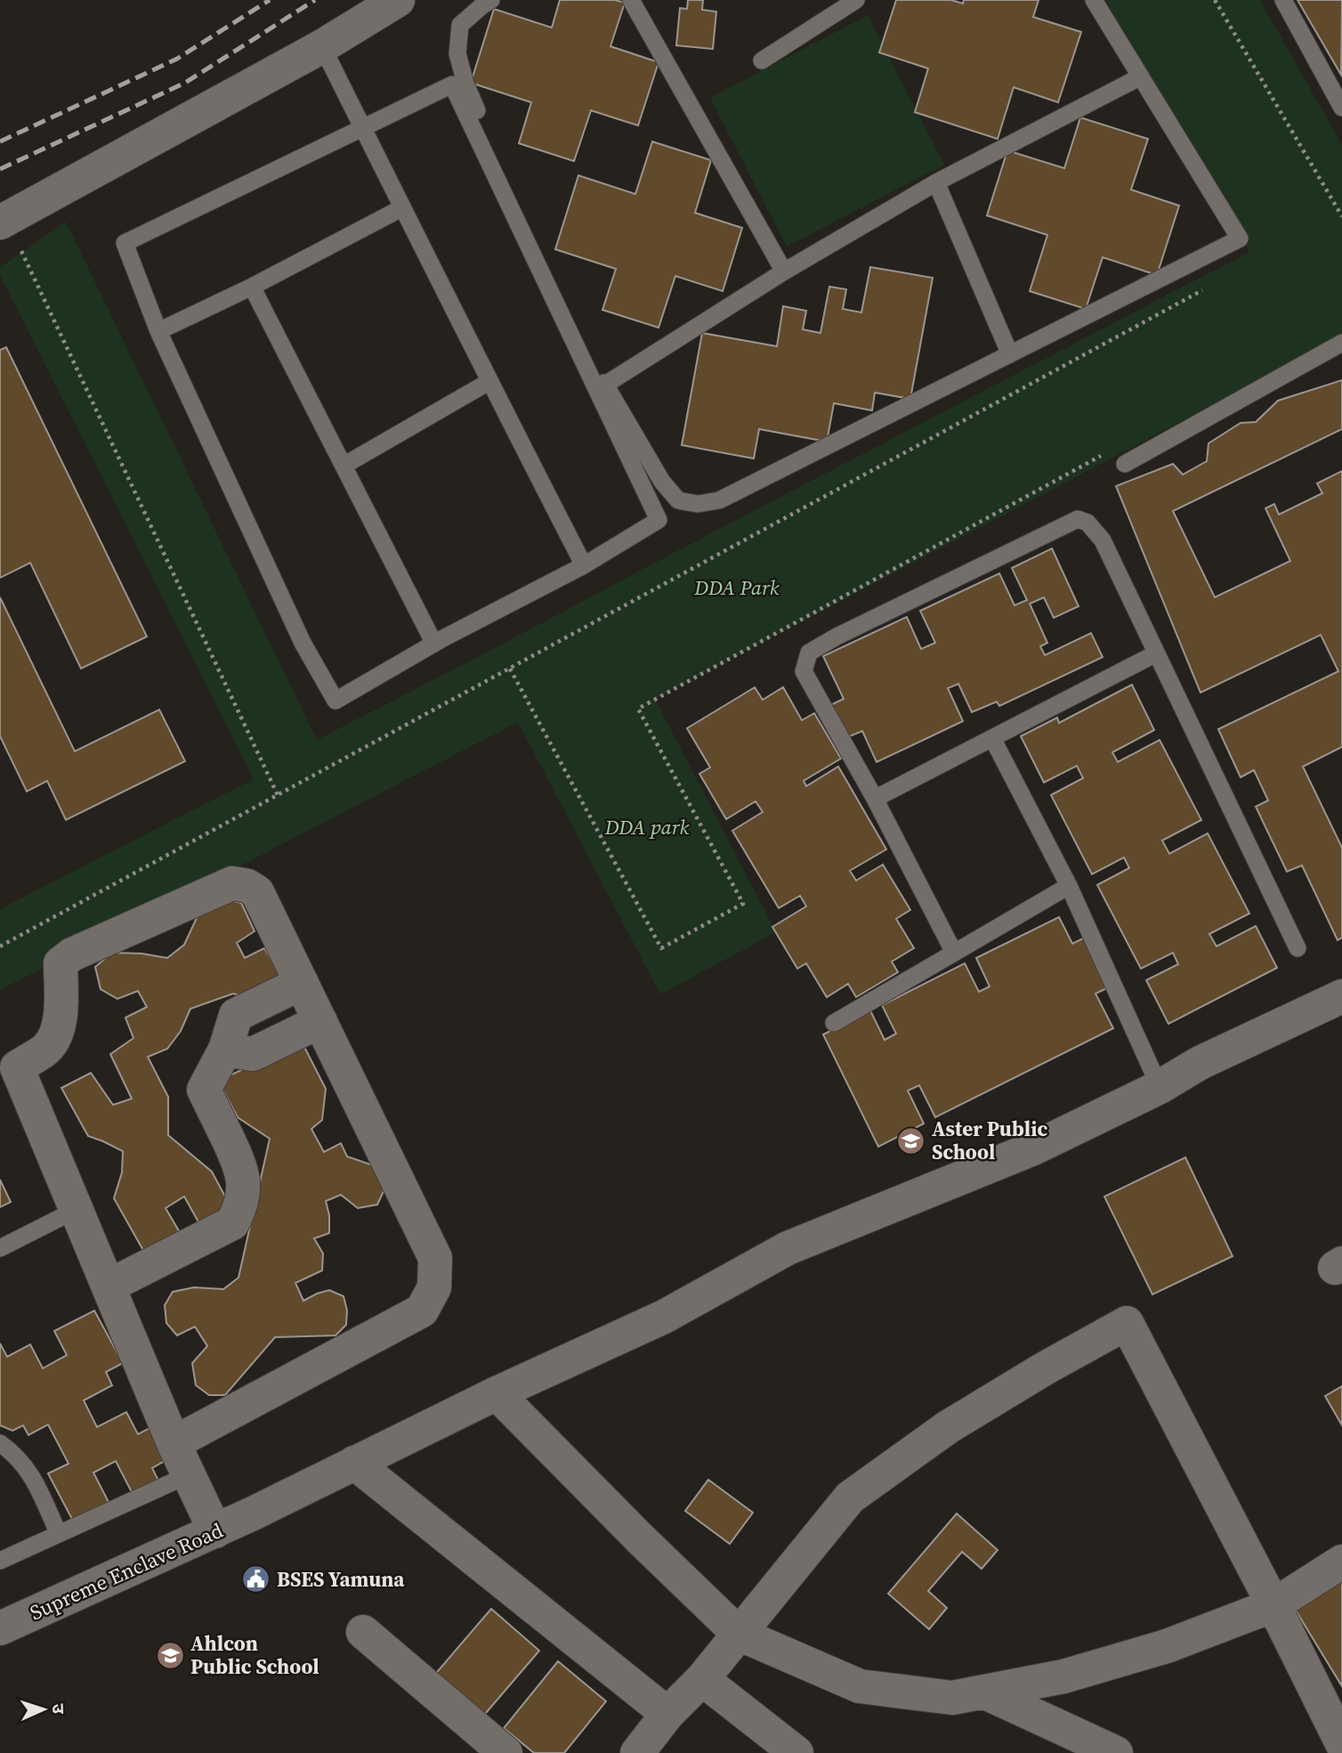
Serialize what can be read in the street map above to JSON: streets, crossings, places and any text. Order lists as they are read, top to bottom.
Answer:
{
  "streets": {
    "street": ["Supreme Enclave Road"]
  },
  "parks": ["DDA Park", "DDA park"],
  "places": {
    "school or university": ["Aster Public School", "Ahlcon Public School"],
    "public building": ["BSES Yamuna"]
  },
  "north": "right"
}
